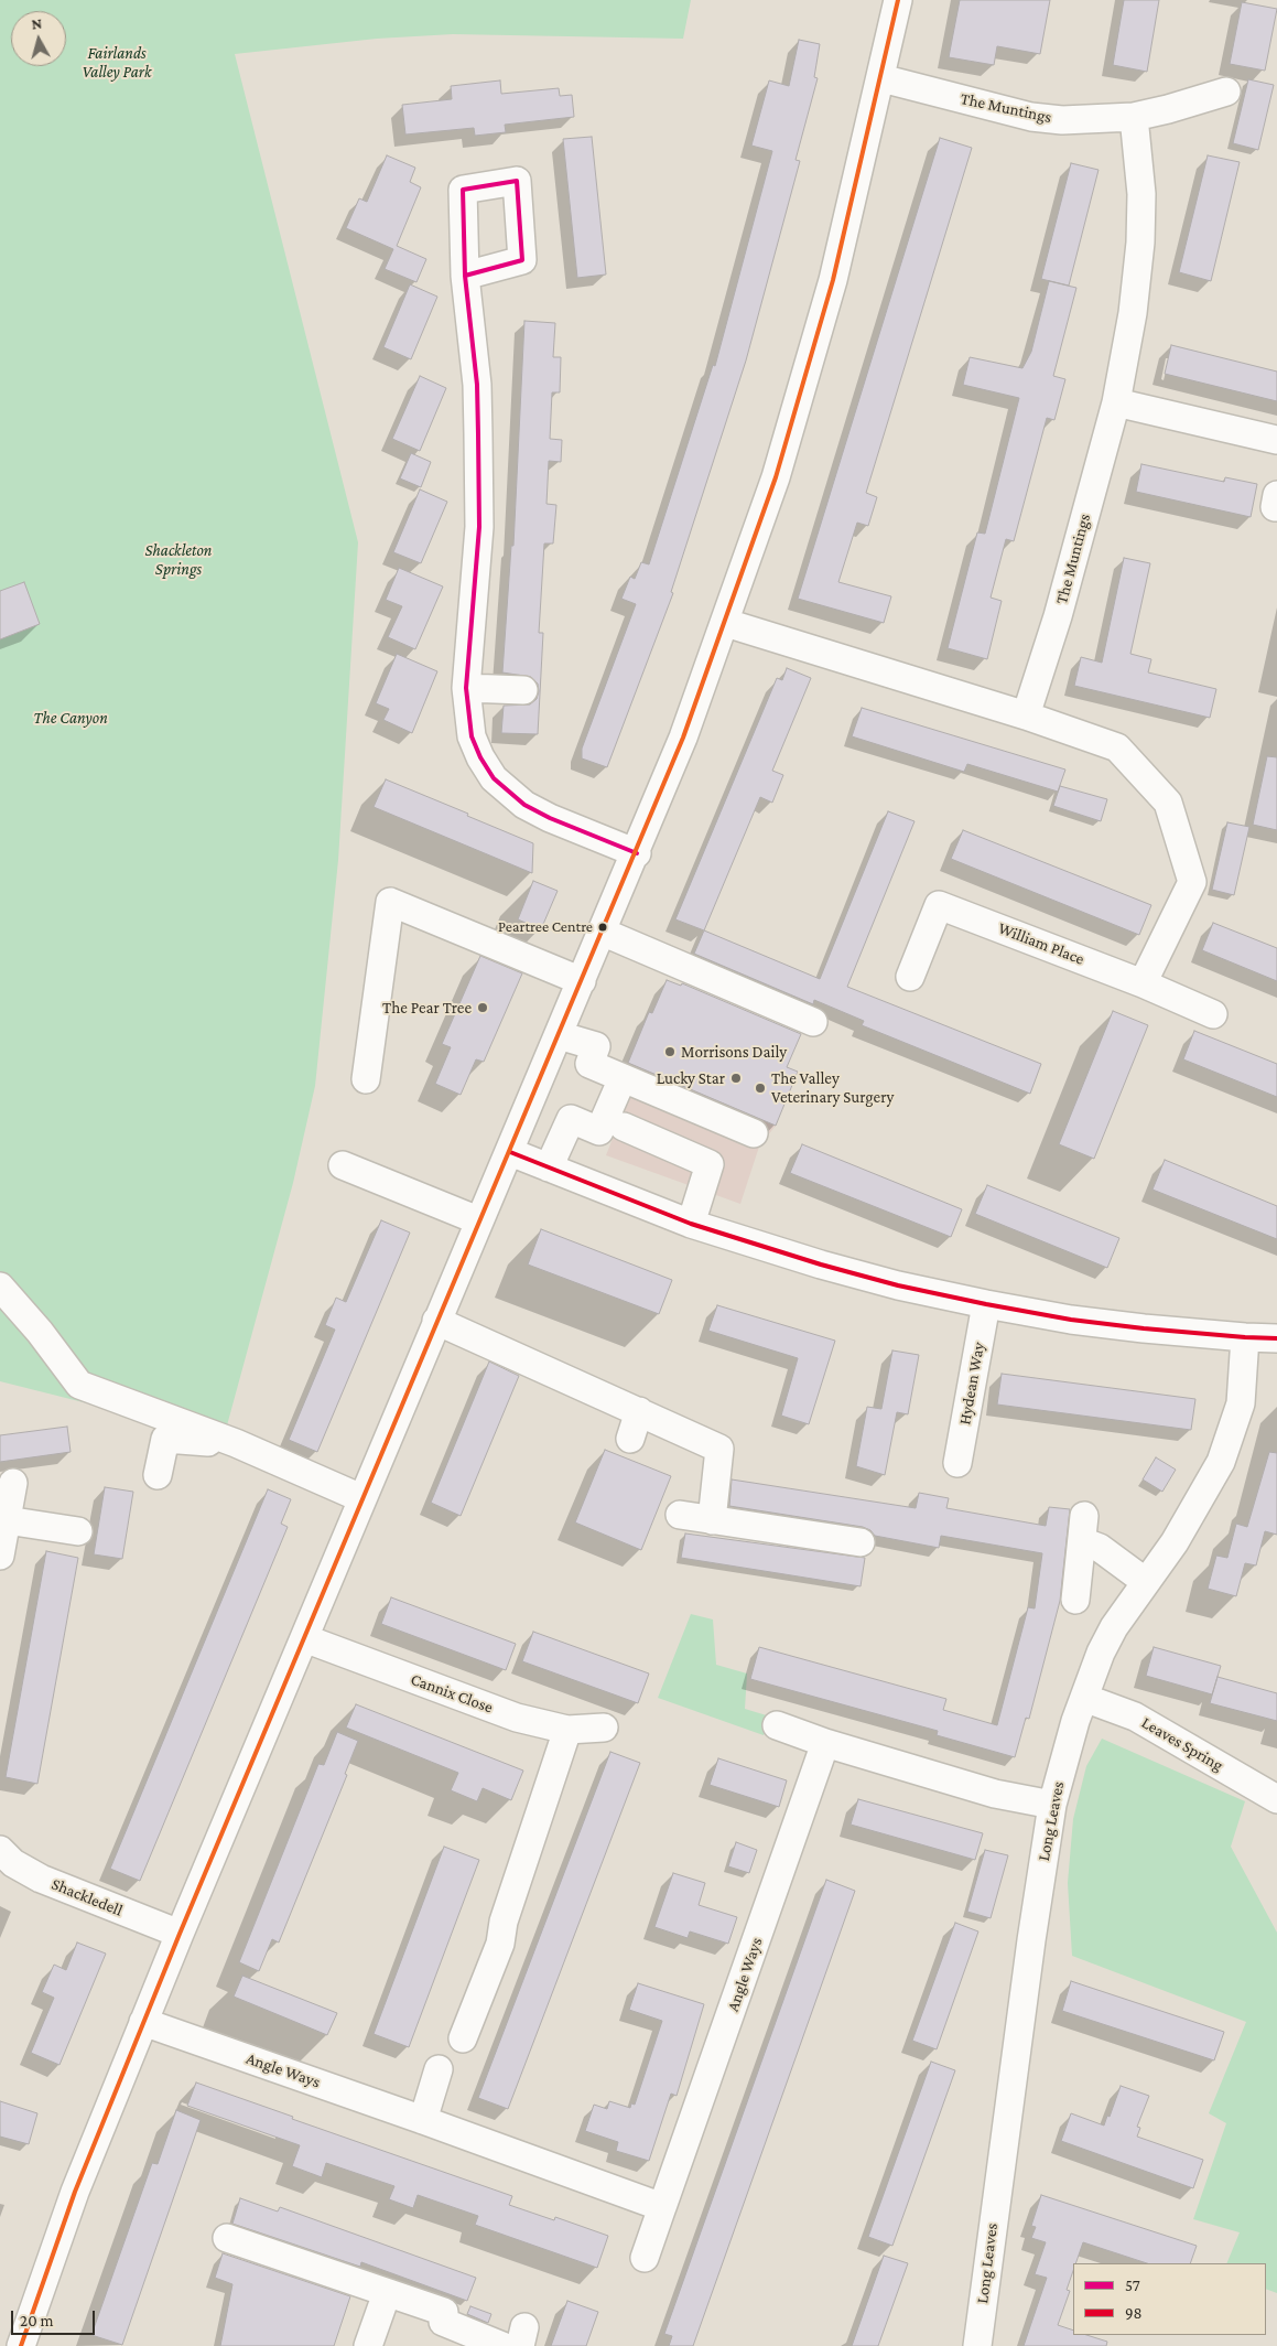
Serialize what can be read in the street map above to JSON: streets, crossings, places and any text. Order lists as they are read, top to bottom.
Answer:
{
  "streets": {
    "street": [
      "The Muntings",
      "William Place",
      "Hydean Way",
      "Cannix Close",
      "Leaves Spring",
      "Long Leaves",
      "Shackledell",
      "Angle Ways"
    ]
  },
  "crossings": [
    ["Leaves Spring", "Long Leaves"]
  ],
  "parks": ["Fairlands Valley Park", "Shackleton Springs", "The Canyon"],
  "places": [
    "Peartree Centre",
    "The Pear Tree",
    "Morrisons Daily",
    "Lucky Star",
    "The Valley Veterinary Surgery"
  ],
  "lines": ["transit line 57", "transit line 98"],
  "legend": ["57", "98"],
  "scale_bar": "20 m",
  "north": "top"
}
